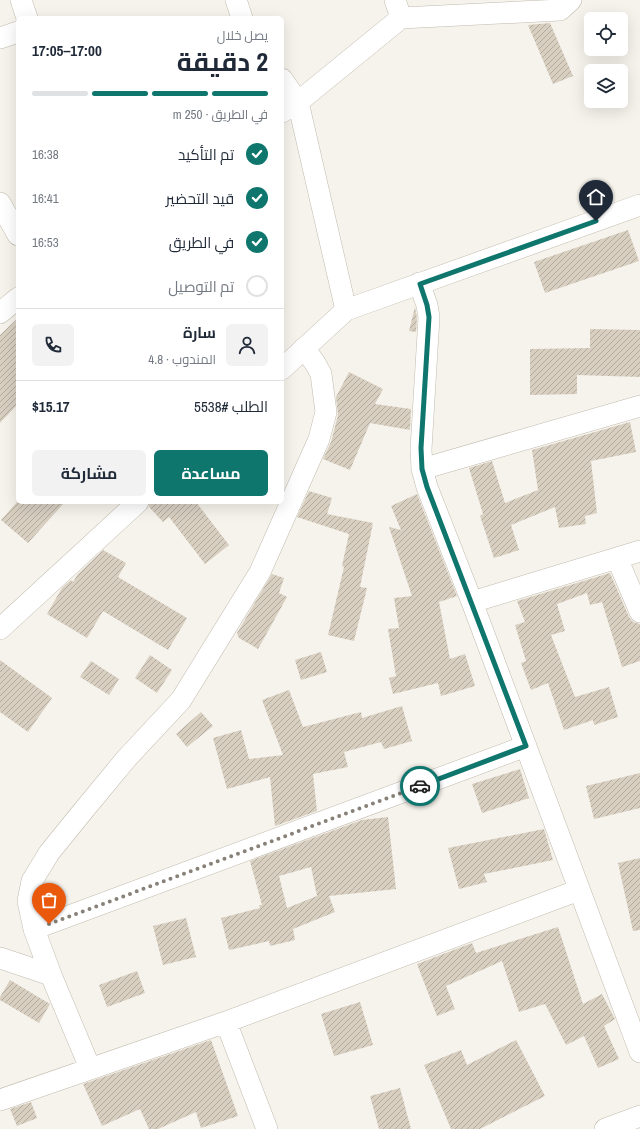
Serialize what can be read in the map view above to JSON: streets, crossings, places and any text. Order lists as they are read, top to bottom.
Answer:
{
  "page": {
    "heading": ["2 دقيقة", "يصل خلال", "17:00–17:05"],
    "panel": [
      "سارة",
      "المندوب · 4.8",
      "الطلب #5538",
      "$15.17"
    ],
    "bar": "في الطريق · 250 m",
    "list": [
      ["تم التأكيد", "16:38"],
      ["قيد التحضير", "16:41"],
      ["في الطريق", "16:53"],
      "تم التوصيل"
    ],
    "buttons": ["مساعدة", "مشاركة"]
  }
}
